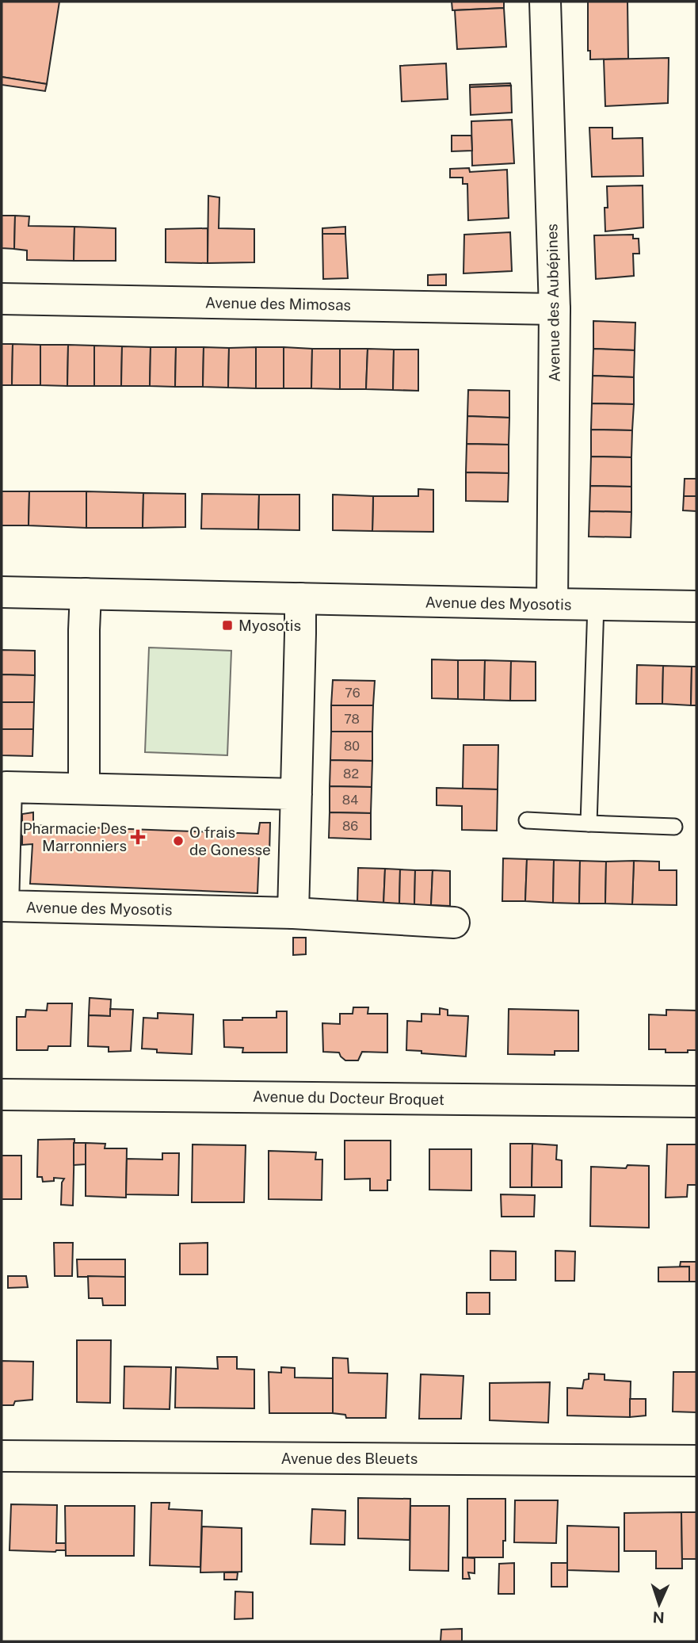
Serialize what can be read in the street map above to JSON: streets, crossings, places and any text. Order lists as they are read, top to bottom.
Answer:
{
  "streets": {
    "street": [
      "Avenue des Aubépines",
      "Avenue des Mimosas",
      "Avenue des Myosotis",
      "Avenue du Docteur Broquet",
      "Avenue des Bleuets"
    ]
  },
  "crossings": [
    ["Avenue des Aubépines", "Avenue des Mimosas"],
    ["Avenue des Aubépines", "Avenue des Myosotis"]
  ],
  "places": {
    "transit": ["Myosotis"],
    "health": ["Pharmacie Des Marronniers"],
    "other": ["O frais de Gonesse"]
  },
  "house_numbers": [
    "76",
    "78",
    "80",
    "82",
    "84",
    "86"
  ],
  "north": "bottom"
}
